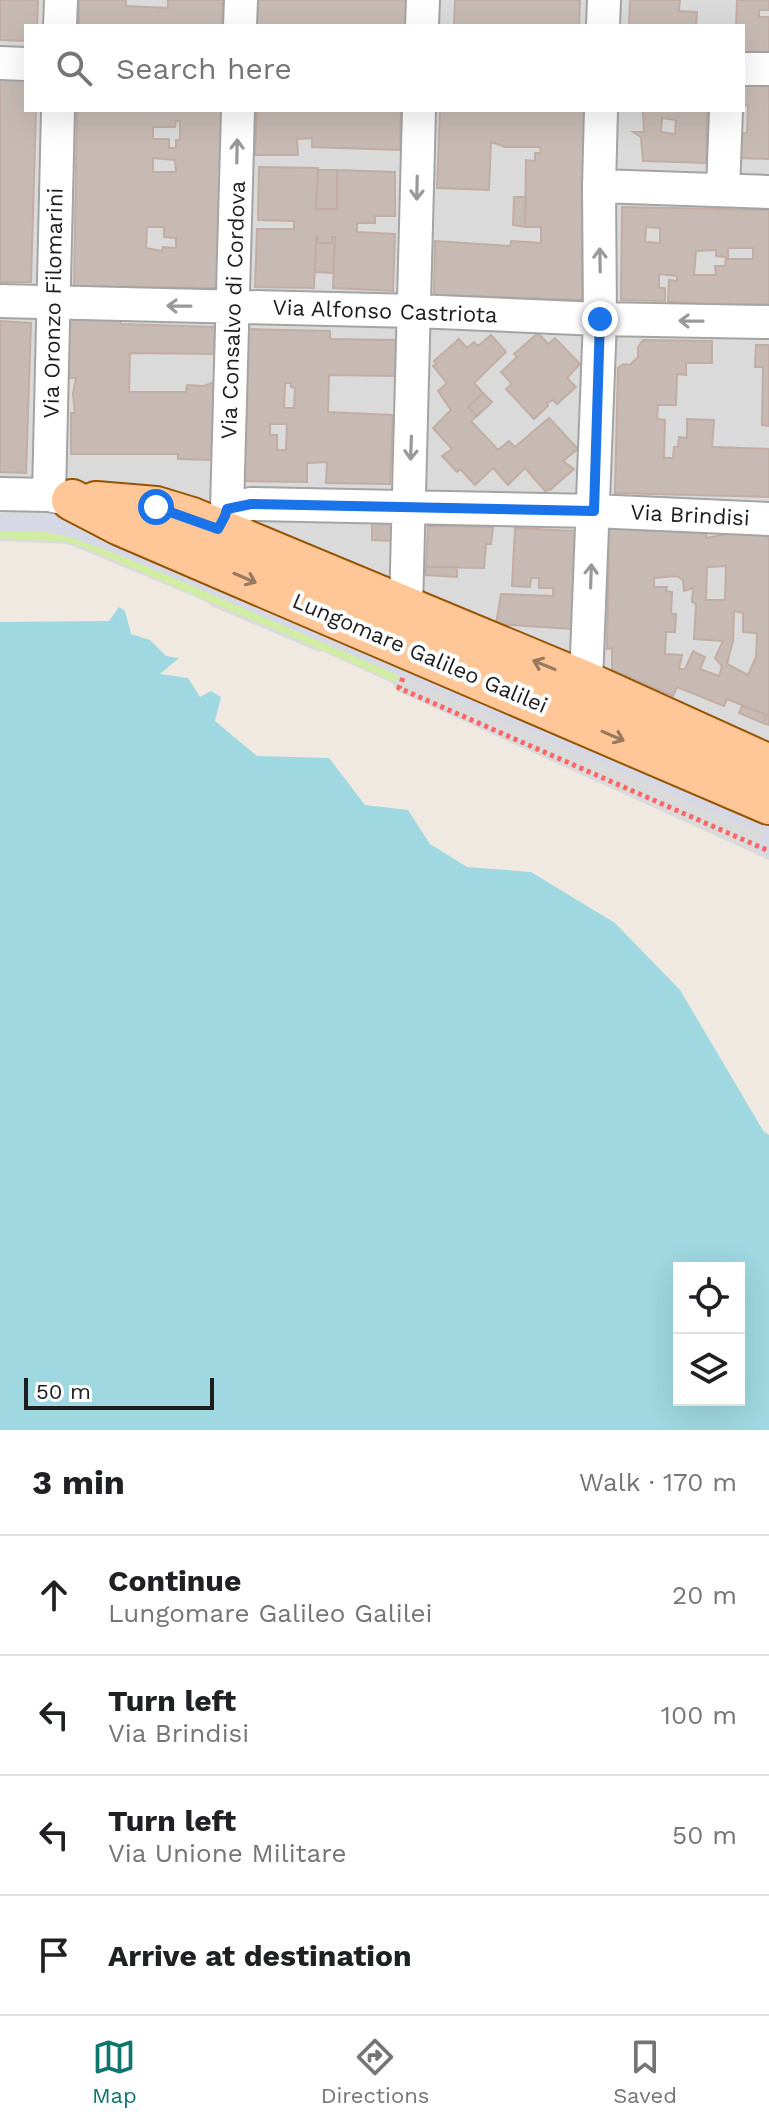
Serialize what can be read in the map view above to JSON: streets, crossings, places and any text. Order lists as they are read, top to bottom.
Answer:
{
  "streets": {
    "main road": ["Lungomare Galileo Galilei"],
    "street": [
      "Via Oronzo Filomarini",
      "Via Consalvo di Cordova",
      "Via Alfonso Castriota",
      "Via Brindisi"
    ]
  },
  "crossings": [
    ["Via Oronzo Filomarini", "Via Alfonso Castriota"],
    ["Via Oronzo Filomarini", "Lungomare Galileo Galilei"],
    ["Via Consalvo di Cordova", "Via Alfonso Castriota"],
    ["Via Consalvo di Cordova", "Via Brindisi"],
    ["Via Consalvo di Cordova", "Lungomare Galileo Galilei"],
    ["Via Brindisi", "Lungomare Galileo Galilei"]
  ],
  "scale_bar": "50 m",
  "page": {
    "search": "Search here",
    "scale": "50 m",
    "heading": ["3 min", "Walk · 170 m"],
    "list": [
      ["Continue", "Lungomare Galileo Galilei", "20 m"],
      ["Turn left", "Via Brindisi", "100 m"],
      ["Turn left", "Via Unione Militare", "50 m"],
      "Arrive at destination"
    ],
    "nav": ["Map", "Directions", "Saved"]
  }
}
